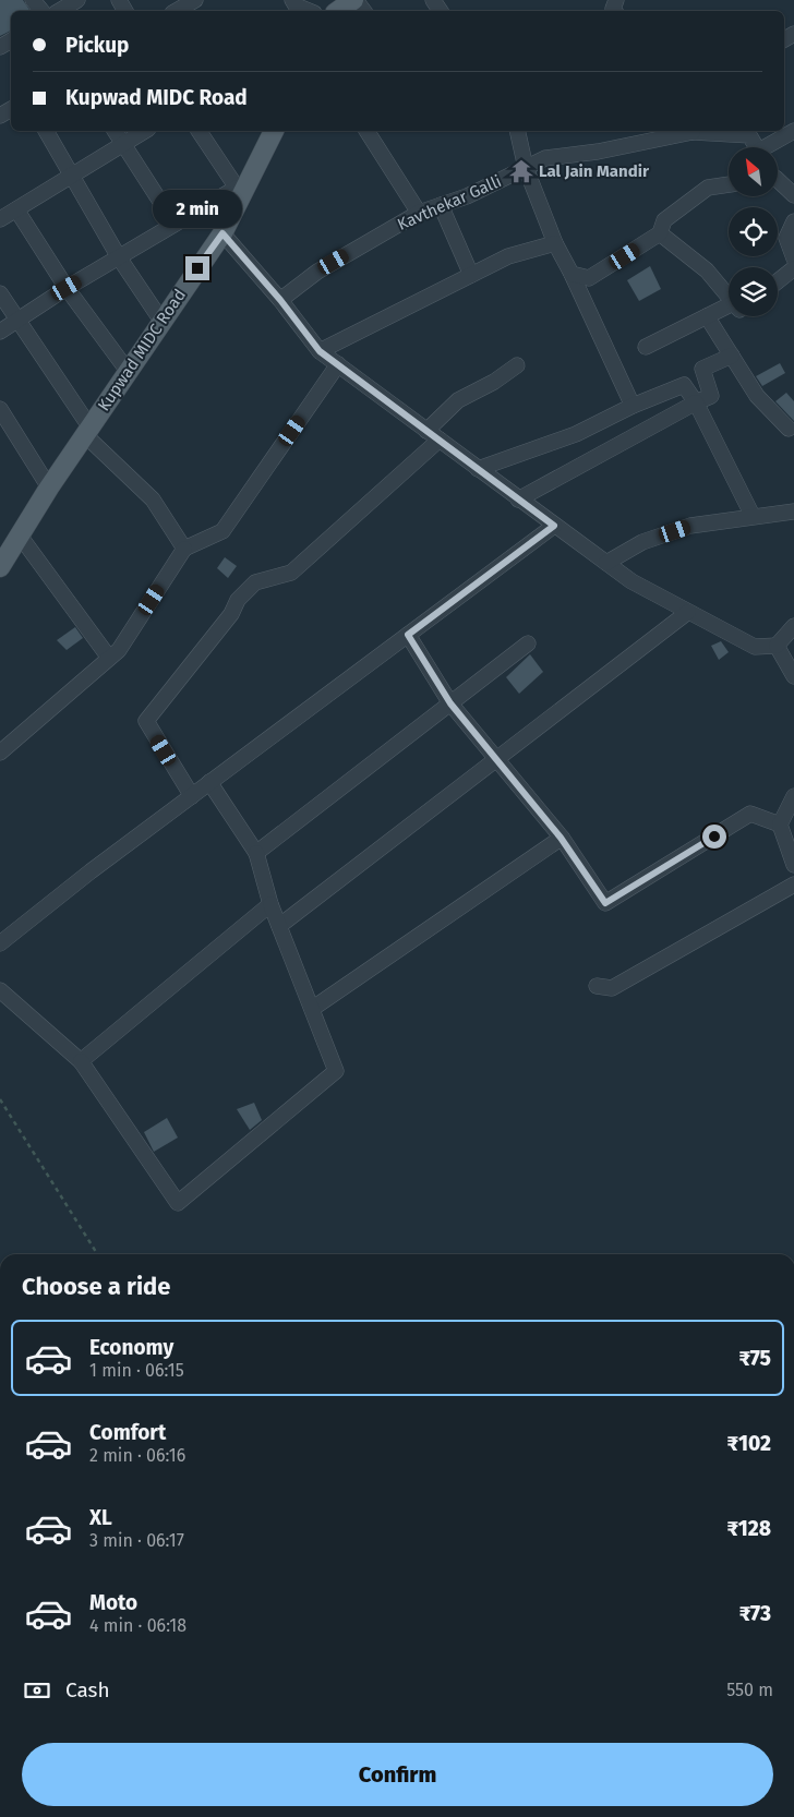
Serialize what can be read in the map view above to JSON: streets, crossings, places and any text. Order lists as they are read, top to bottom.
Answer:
{
  "streets": {
    "main road": ["Kupwad MIDC Road"],
    "street": ["Kavthekar Galli"]
  },
  "places": {
    "temple": ["Lal Jain Mandir"]
  },
  "north": "top left",
  "page": {
    "banner": ["Pickup", "Kupwad MIDC Road"],
    "bubble": "2 min",
    "heading": "Choose a ride",
    "list": [
      {
        "name": "Economy",
        "note": "1 min · 06:15",
        "value": "₹75"
      },
      {
        "name": "Comfort",
        "note": "2 min · 06:16",
        "value": "₹102"
      },
      {
        "name": "XL",
        "note": "3 min · 06:17",
        "value": "₹128"
      },
      {
        "name": "Moto",
        "note": "4 min · 06:18",
        "value": "₹73"
      }
    ],
    "pay": ["Cash", "550 m"],
    "buttons": "Confirm"
  }
}
